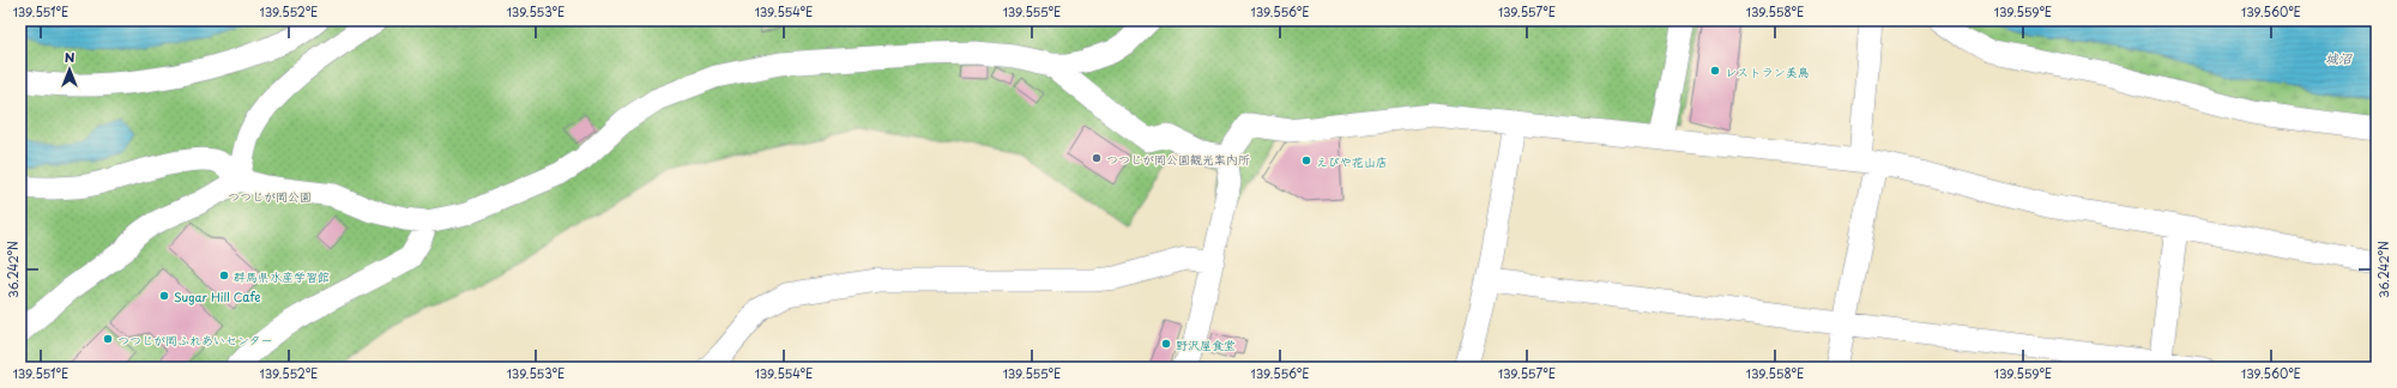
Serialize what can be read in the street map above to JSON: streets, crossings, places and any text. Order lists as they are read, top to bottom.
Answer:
{
  "water": ["城沼"],
  "parks": ["つつじが岡公園"],
  "places": [
    "レストラン美鳥",
    "つつじが岡公園観光案内所",
    "えびや花山店",
    "群馬県水産学習館",
    "Sugar Hill Cafe",
    "つつじが岡ふれあいセンター",
    "野沢屋食堂"
  ],
  "north": "top",
  "coordinates": [
    "139.551°E",
    "139.552°E",
    "139.553°E",
    "139.554°E",
    "139.555°E",
    "139.556°E",
    "139.557°E",
    "139.558°E",
    "139.559°E",
    "139.560°E",
    "36.242°N"
  ]
}
